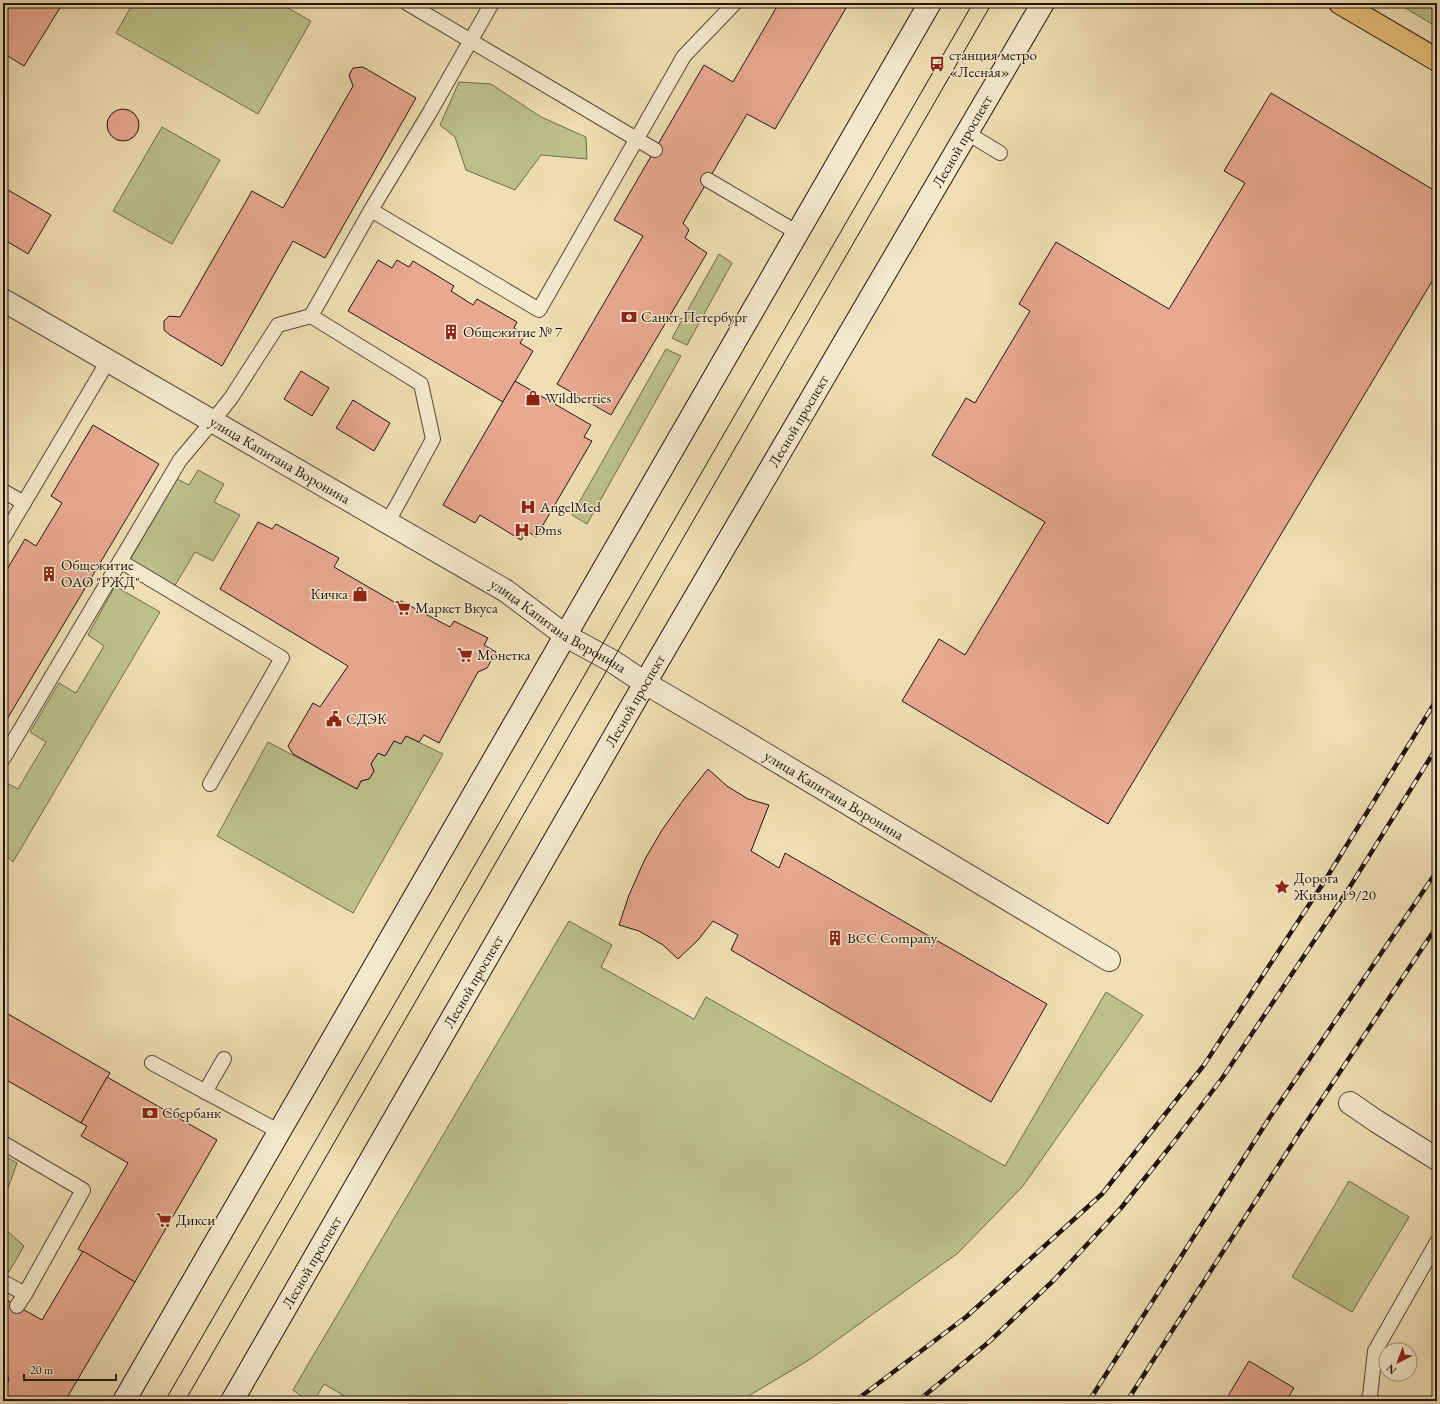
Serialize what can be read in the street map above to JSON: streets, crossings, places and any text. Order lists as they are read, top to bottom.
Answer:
{
  "streets": {
    "main road": ["Лесной проспект", "улица Капитана Воронина"]
  },
  "crossings": [
    ["Лесной проспект", "улица Капитана Воронина"]
  ],
  "places": {
    "bus stop": ["станция метро «Лесная»"],
    "bank": ["Санкт-Петербург", "Сбербанк"],
    "building": ["Общежитие № 7", "Общежитие ОАО \"РЖД\"", "BCC Company"],
    "shop": ["Wildberries", "Кичка"],
    "hospital": ["AngelMed", "Dms"],
    "supermarket": ["Маркет Вкуса", "Монетка", "Дикси"],
    "public building": ["СДЭК"],
    "place": ["Дорога Жизни 19/20"]
  },
  "scale_bar": "20 m",
  "north": "bottom left"
}
